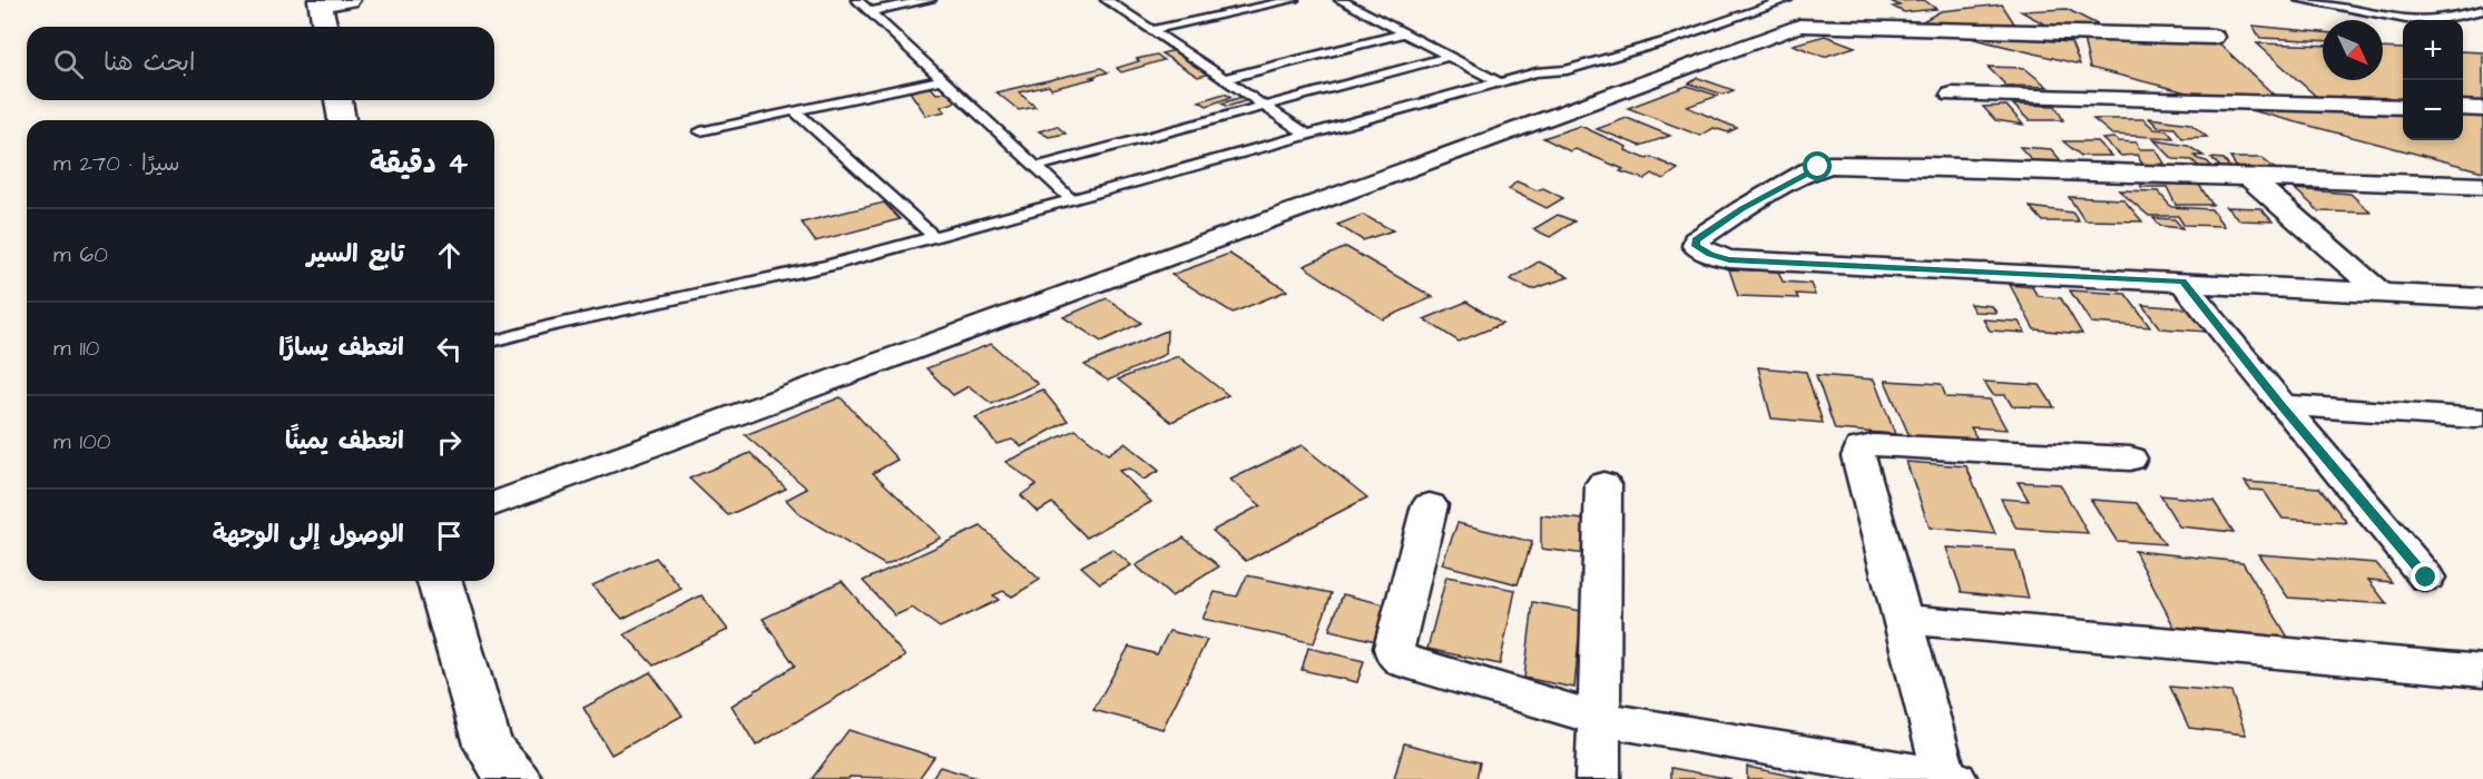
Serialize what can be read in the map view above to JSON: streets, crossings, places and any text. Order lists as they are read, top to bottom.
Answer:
{
  "north": "bottom right",
  "page": {
    "map_buttons": ["+", "−"],
    "search": "ابحث هنا",
    "heading": ["4 دقيقة", "سيرًا · 270 m"],
    "list": [
      ["تابع السير", "60 m"],
      ["انعطف يسارًا", "110 m"],
      ["انعطف يمينًا", "100 m"],
      "الوصول إلى الوجهة"
    ]
  }
}
